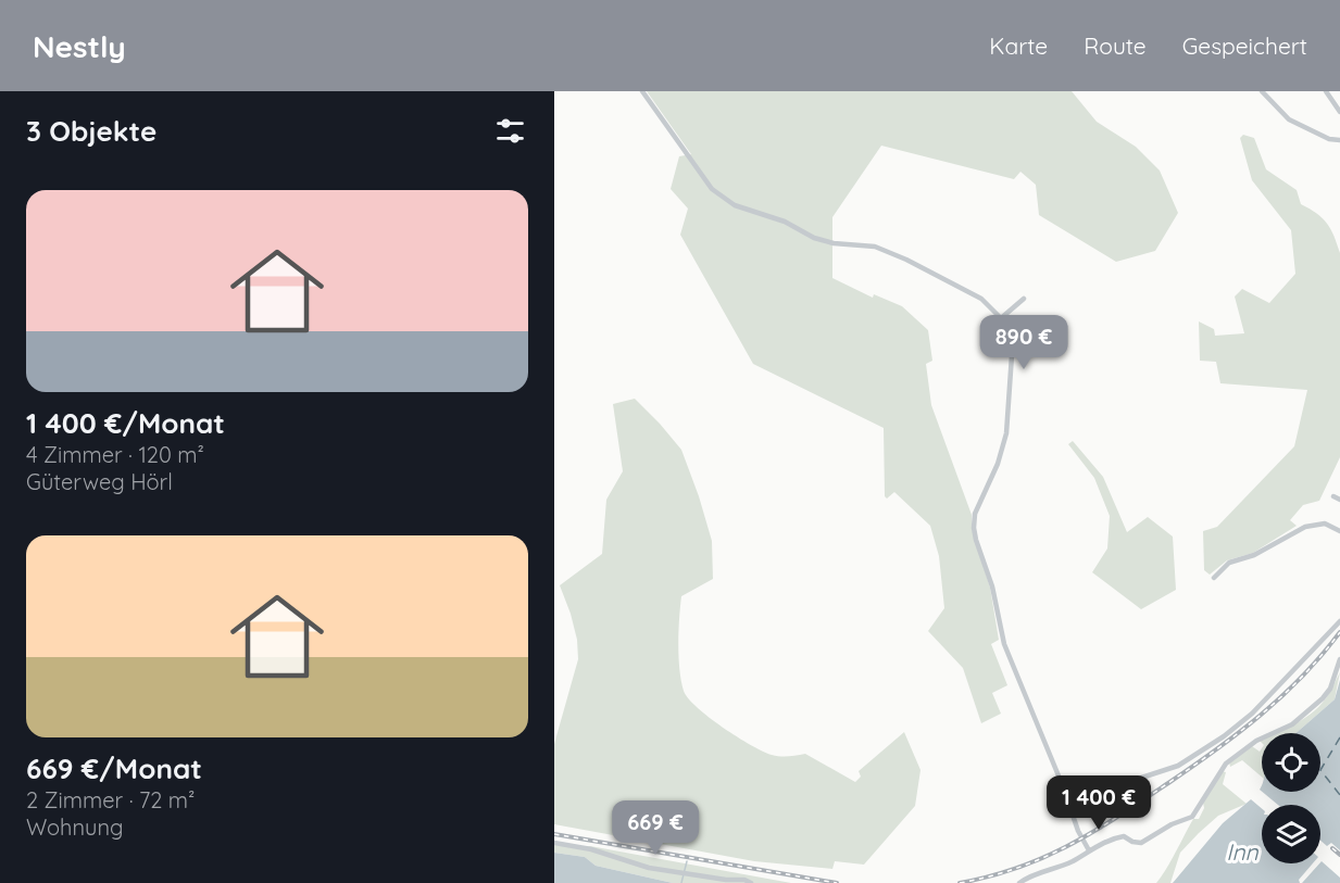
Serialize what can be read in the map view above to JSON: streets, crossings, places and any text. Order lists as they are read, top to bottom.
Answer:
{
  "water": ["Inn"],
  "page": {
    "header": "Nestly",
    "nav": ["Karte", "Route", "Gespeichert"],
    "heading": "3 Objekte",
    "list": [
      {
        "name": "1 400 €/Monat",
        "note": "4 Zimmer · 120 m² · Güterweg Hörl"
      },
      {
        "name": "669 €/Monat",
        "note": "2 Zimmer · 72 m² · Wohnung"
      }
    ],
    "price": ["890 €", "1 400 €", "669 €"]
  }
}
